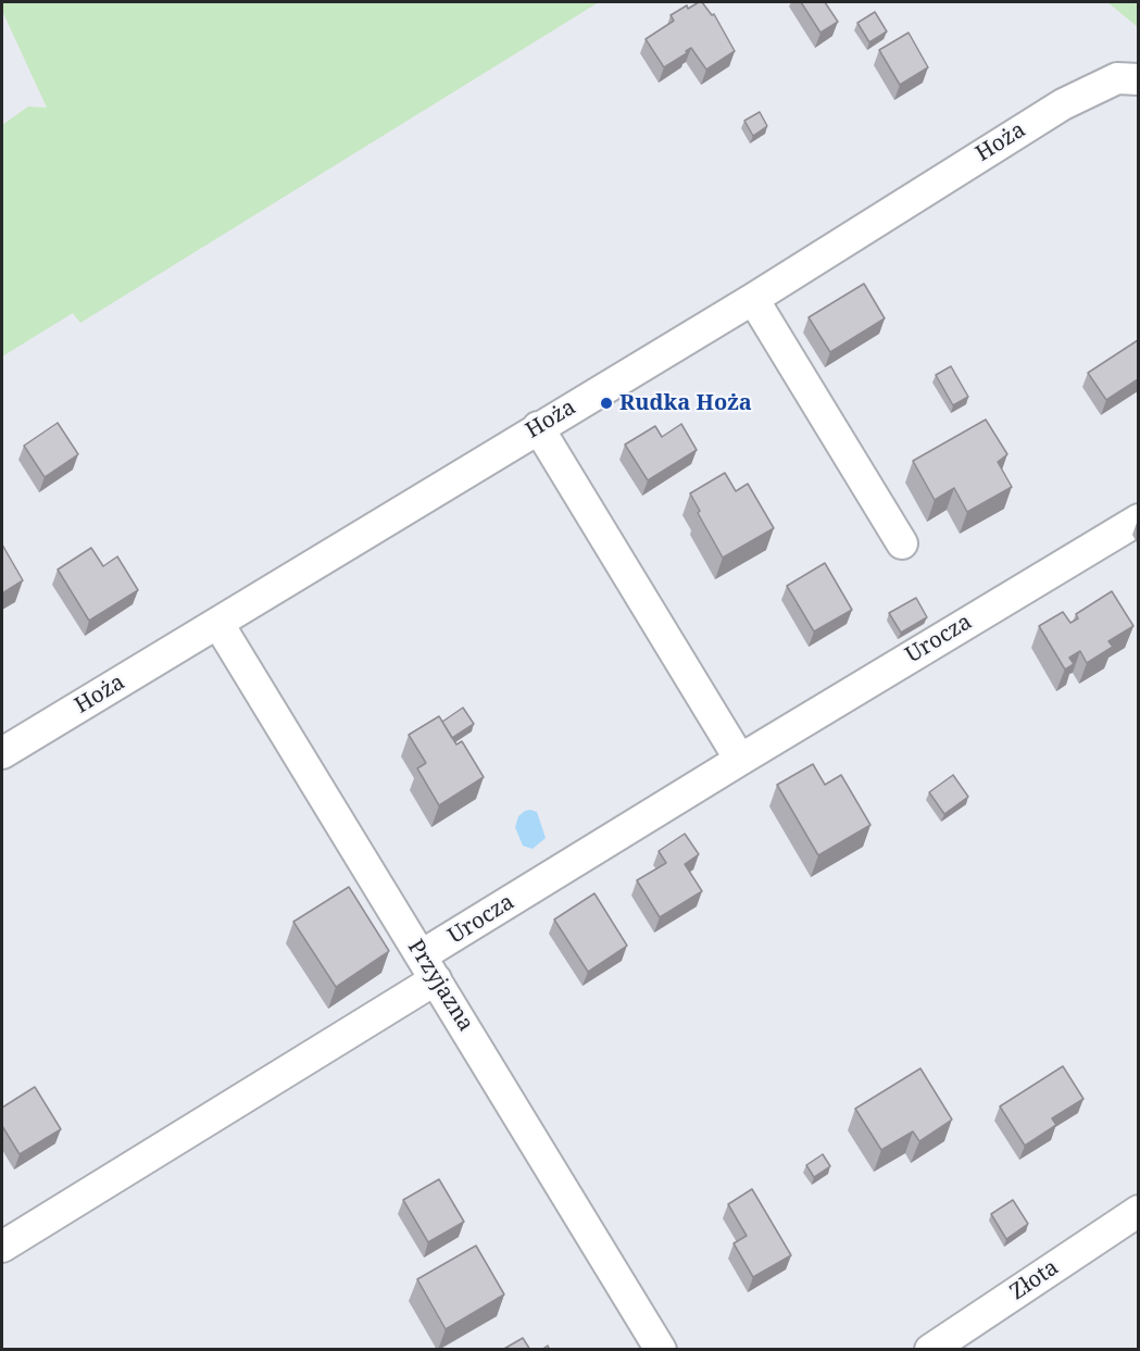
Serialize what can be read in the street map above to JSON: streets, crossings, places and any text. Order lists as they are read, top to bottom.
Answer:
{
  "streets": {
    "street": [
      "Hoża",
      "Urocza",
      "Przyjazna",
      "Złota"
    ]
  },
  "crossings": [
    ["Hoża", "Przyjazna"],
    ["Urocza", "Przyjazna"]
  ],
  "places": ["Rudka Hoża"]
}
